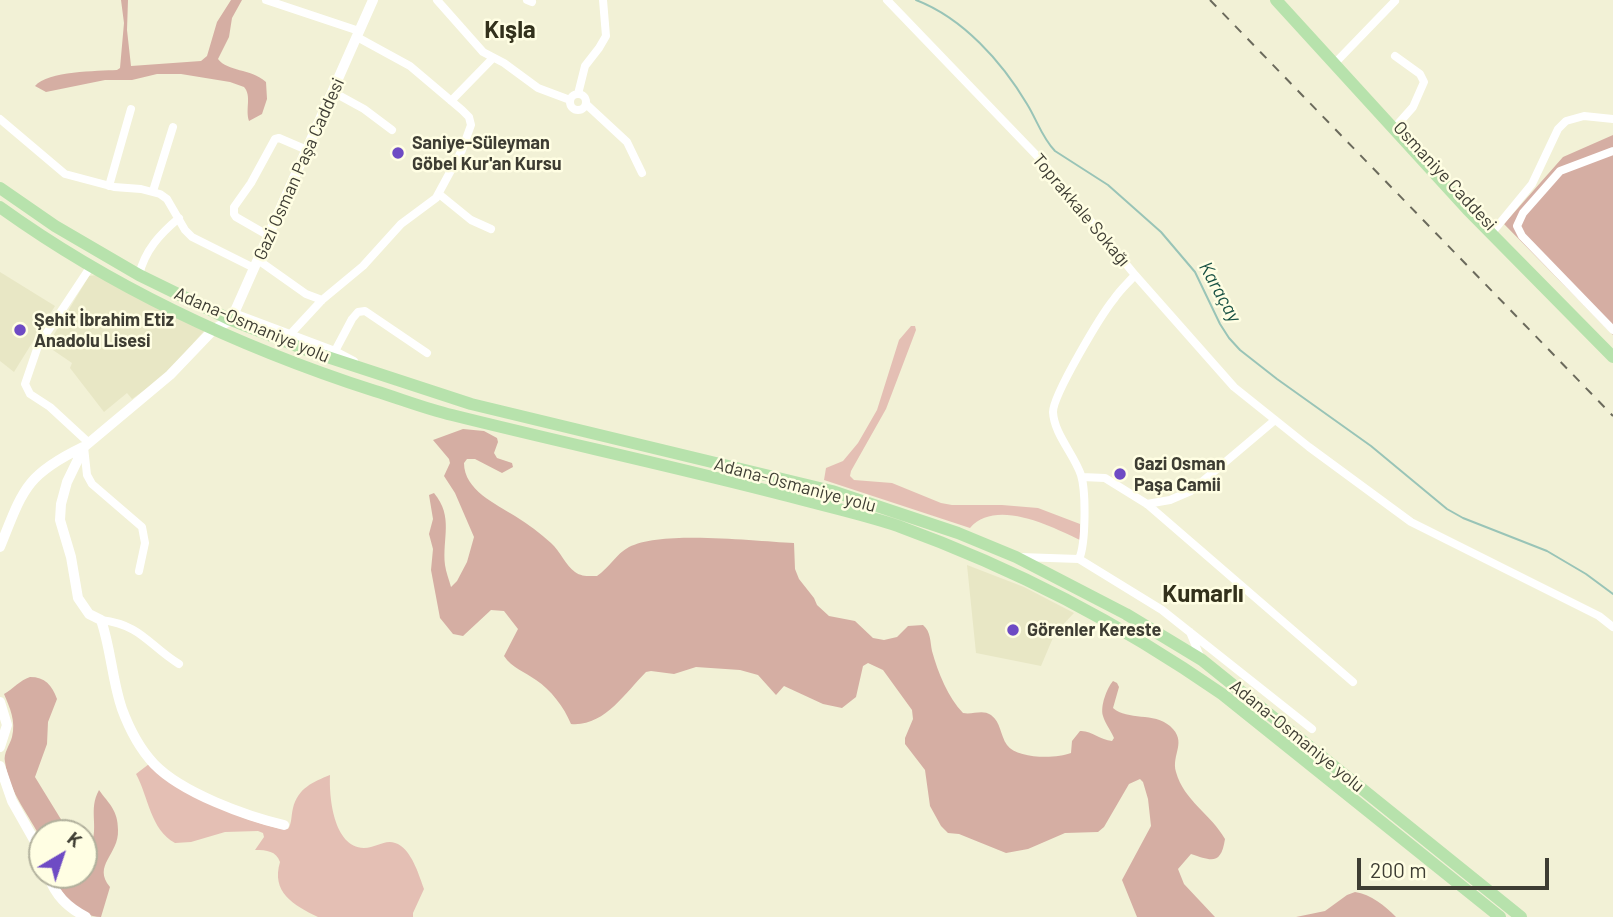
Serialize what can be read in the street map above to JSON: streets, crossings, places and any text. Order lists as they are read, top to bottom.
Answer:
{
  "streets": {
    "highway": ["Osmaniye Caddesi", "Adana-Osmaniye yolu"],
    "street": ["Gazi Osman Paşa Caddesi", "Toprakkale Sokağı"]
  },
  "crossings": [
    ["Gazi Osman Paşa Caddesi", "Adana-Osmaniye yolu"]
  ],
  "districts": ["Kışla", "Kumarlı"],
  "water": ["Karaçay"],
  "places": [
    "Saniye-Süleyman Göbel Kur'an Kursu",
    "Şehit İbrahim Etiz Anadolu Lisesi",
    "Gazi Osman Paşa Camii",
    "Görenler Kereste"
  ],
  "scale_bar": "200 m",
  "north": "top right"
}
